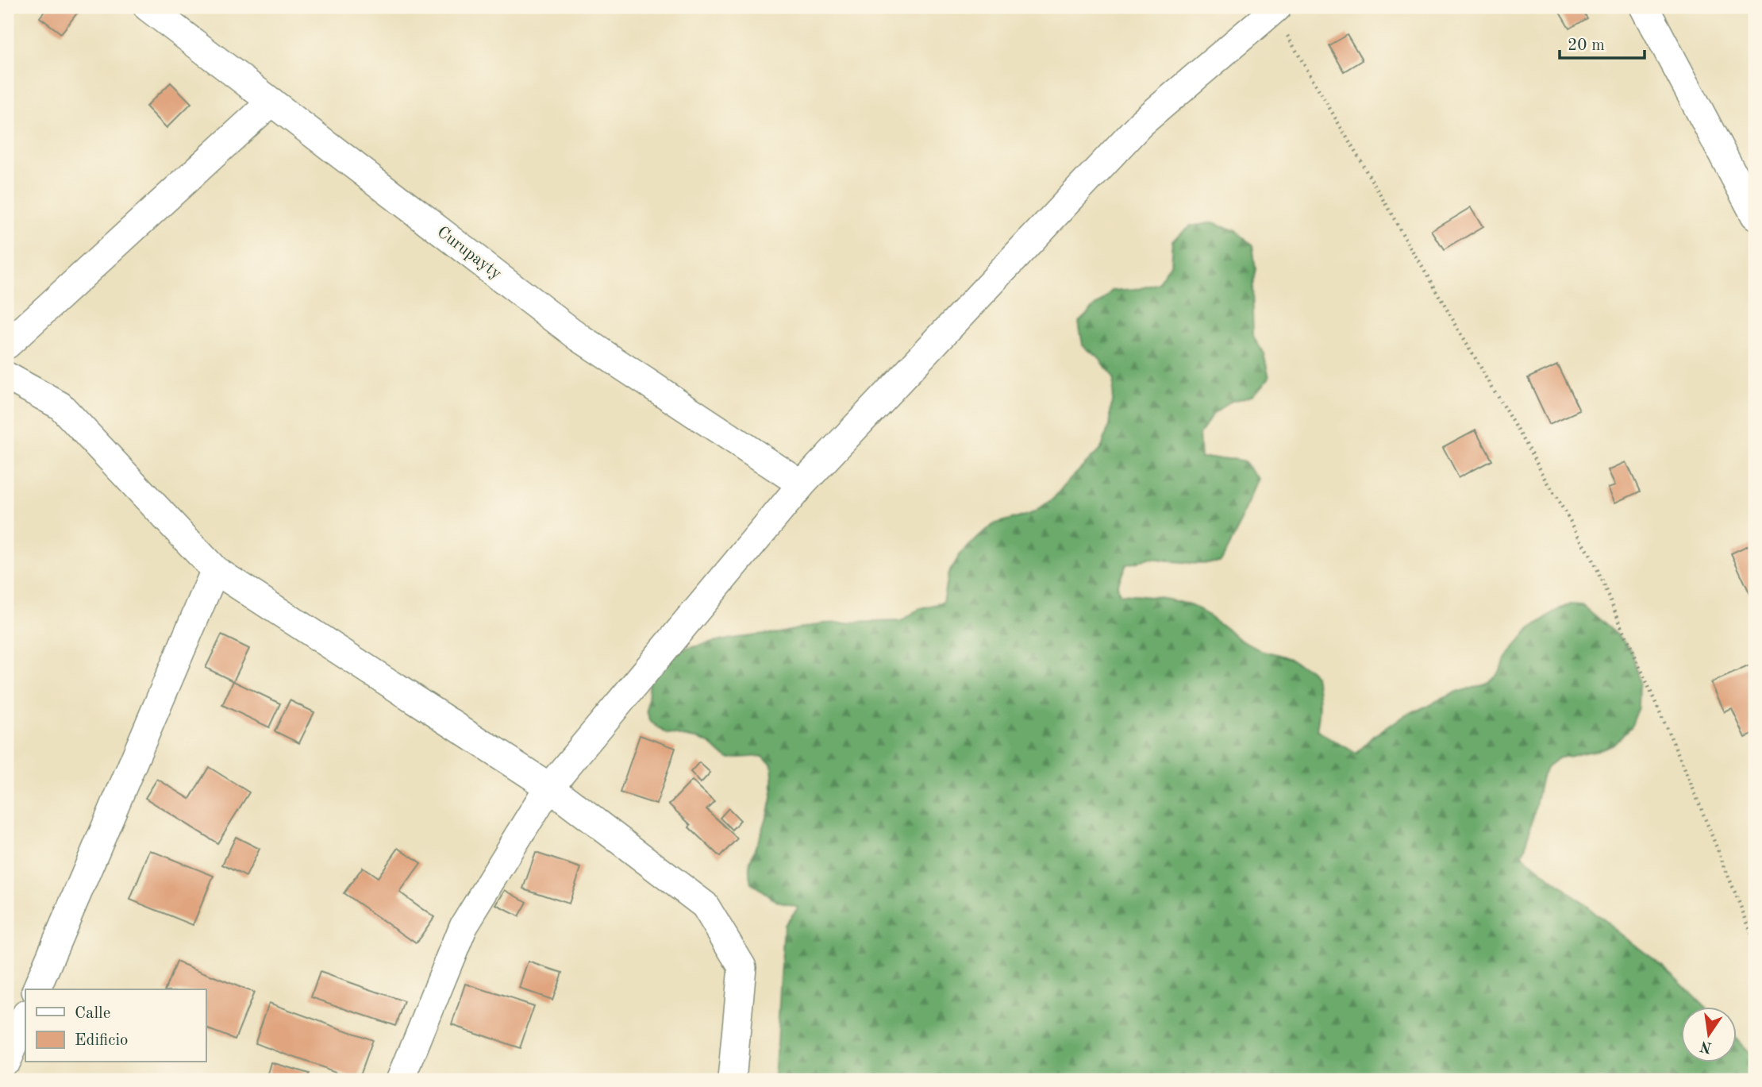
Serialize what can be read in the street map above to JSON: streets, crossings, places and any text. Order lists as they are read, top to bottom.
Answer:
{
  "streets": {
    "street": ["Curupayty"]
  },
  "legend": ["Calle", "Edificio"],
  "scale_bar": "20 m",
  "north": "bottom"
}
